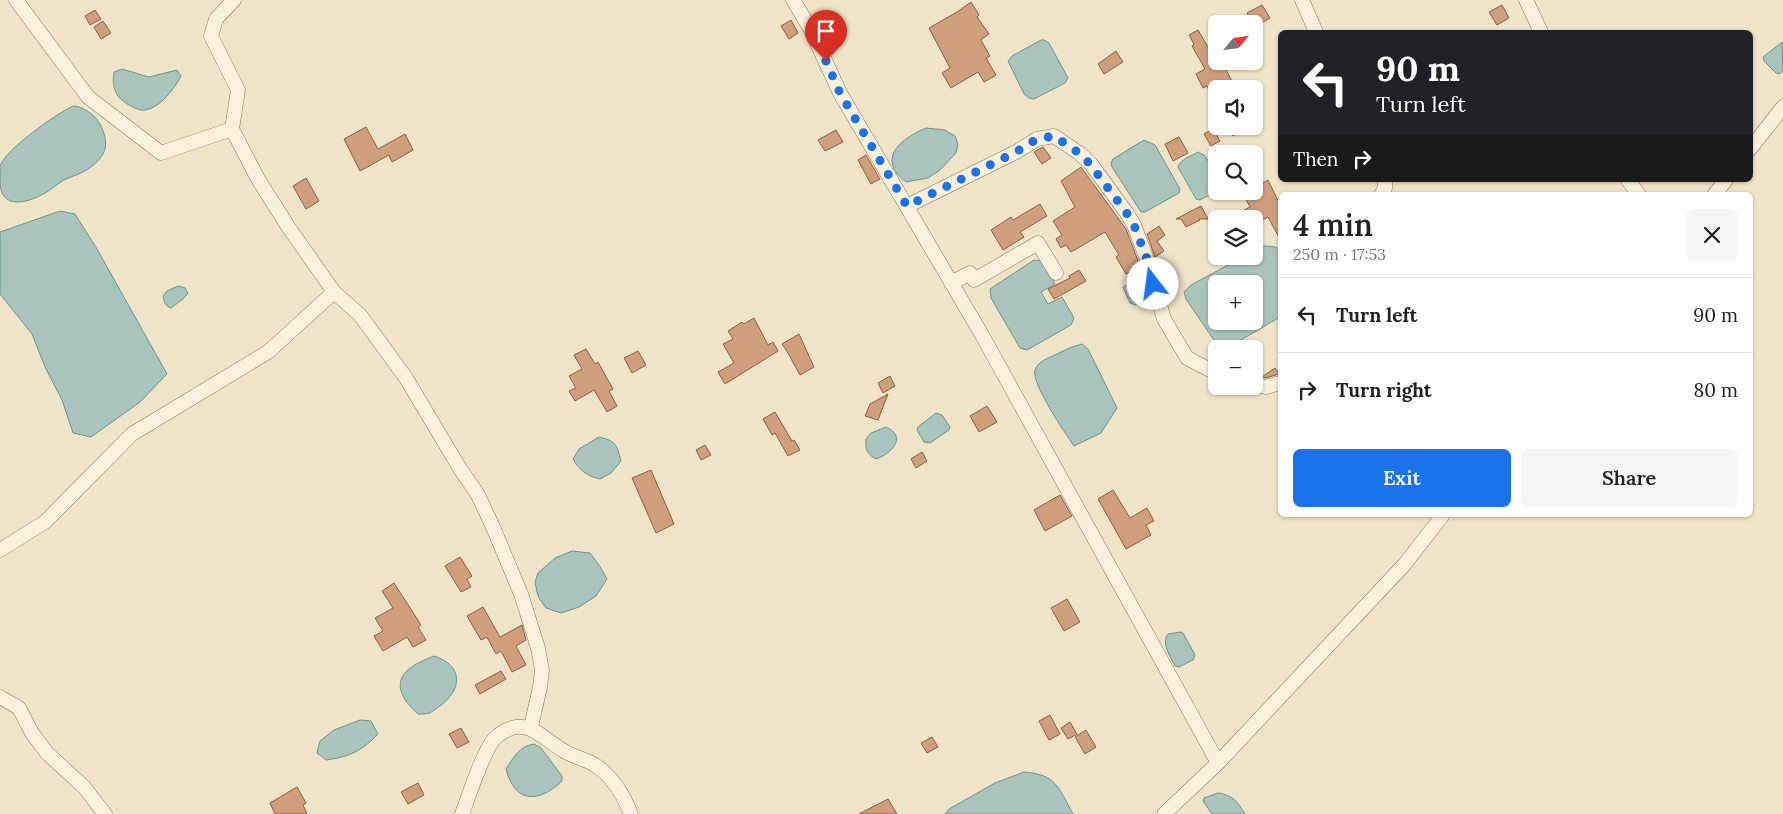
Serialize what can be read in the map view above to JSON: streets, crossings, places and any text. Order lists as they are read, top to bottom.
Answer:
{
  "north": "top right",
  "page": {
    "map_buttons": ["+", "−"],
    "turn": ["90 m", "Turn left"],
    "then": "Then",
    "heading": ["4 min", "250 m · 17:53"],
    "list": [
      {
        "name": "Turn left",
        "value": "90 m"
      },
      {
        "name": "Turn right",
        "value": "80 m"
      }
    ],
    "buttons": ["Exit", "Share"]
  }
}
